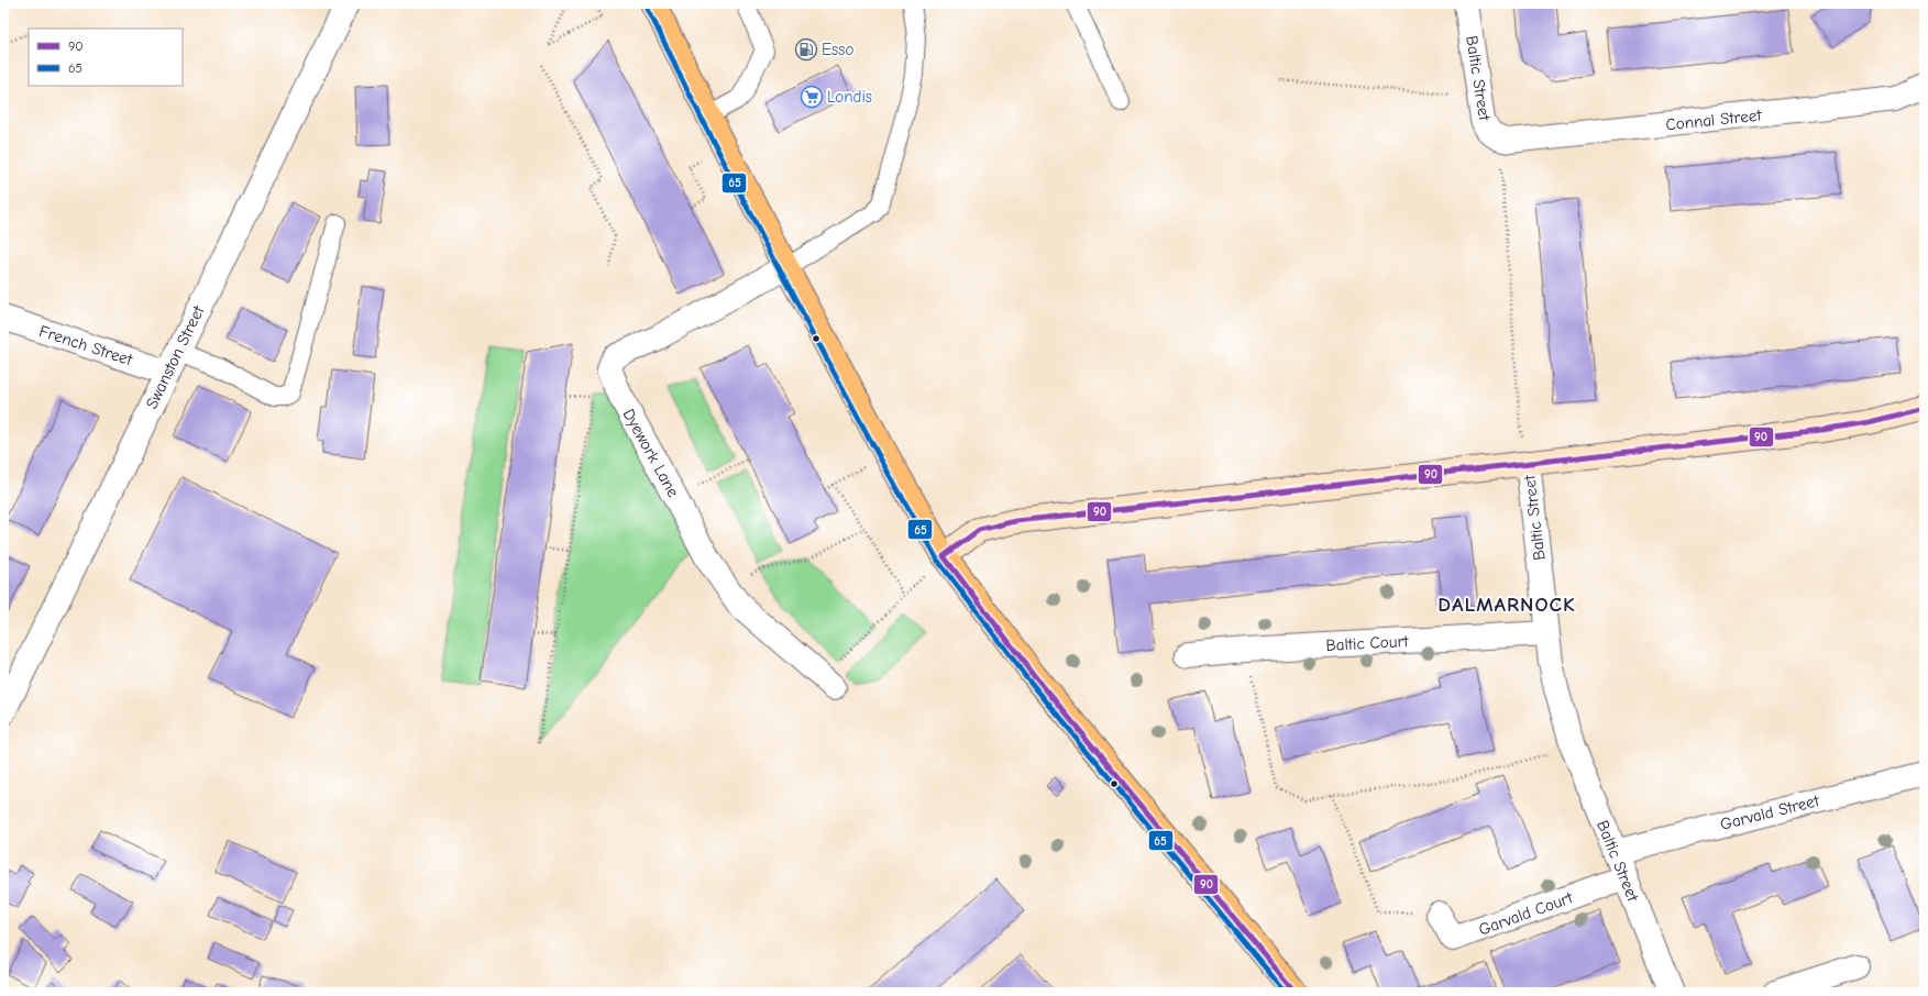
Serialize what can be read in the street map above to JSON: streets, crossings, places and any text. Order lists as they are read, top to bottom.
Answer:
{
  "streets": {
    "street": [
      "Baltic Street",
      "Connal Street",
      "French Street",
      "Swanston Street",
      "Dyework Lane",
      "Baltic Court",
      "Garvald Street",
      "Garvald Court"
    ]
  },
  "crossings": [
    ["Baltic Street", "Connal Street"],
    ["Baltic Street", "Baltic Court"],
    ["Baltic Street", "Garvald Street"],
    ["Baltic Street", "Garvald Court"],
    ["French Street", "Swanston Street"]
  ],
  "districts": ["DALMARNOCK"],
  "places": {
    "fuel station": ["Esso"],
    "supermarket": ["Londis"]
  },
  "lines": ["transit line 65", "transit line 90"],
  "legend": ["90", "65"]
}
